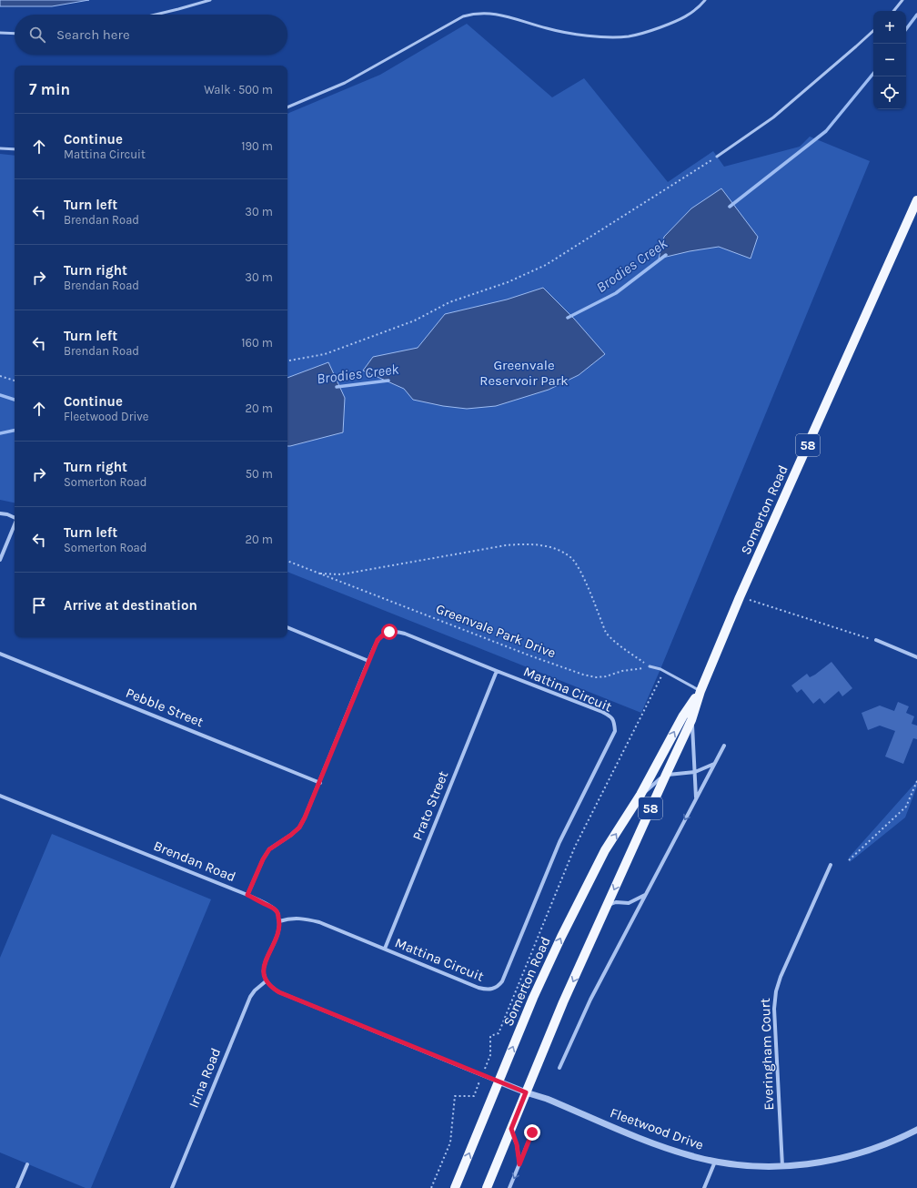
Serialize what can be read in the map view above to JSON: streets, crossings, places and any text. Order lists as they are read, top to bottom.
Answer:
{
  "streets": {
    "main road": ["58", "Somerton Road"],
    "street": [
      "Mattina Circuit",
      "Pebble Street",
      "Prato Street",
      "Brendan Road",
      "Everingham Court",
      "Irina Road",
      "Fleetwood Drive"
    ],
    "path": ["Greenvale Park Drive"]
  },
  "crossings": [
    ["Somerton Road", "Fleetwood Drive"],
    ["Mattina Circuit", "Pebble Street"],
    ["Mattina Circuit", "Prato Street"],
    ["Mattina Circuit", "Brendan Road"],
    ["Everingham Court", "Fleetwood Drive"]
  ],
  "water": ["Brodies Creek"],
  "parks": ["Greenvale Reservoir Park"],
  "page": {
    "map_buttons": ["+", "−"],
    "search": "Search here",
    "heading": ["7 min", "Walk · 500 m"],
    "list": [
      ["Continue", "Mattina Circuit", "190 m"],
      ["Turn left", "Brendan Road", "30 m"],
      ["Turn right", "Brendan Road", "30 m"],
      ["Turn left", "Brendan Road", "160 m"],
      ["Continue", "Fleetwood Drive", "20 m"],
      ["Turn right", "Somerton Road", "50 m"],
      ["Turn left", "Somerton Road", "20 m"],
      "Arrive at destination"
    ]
  }
}
